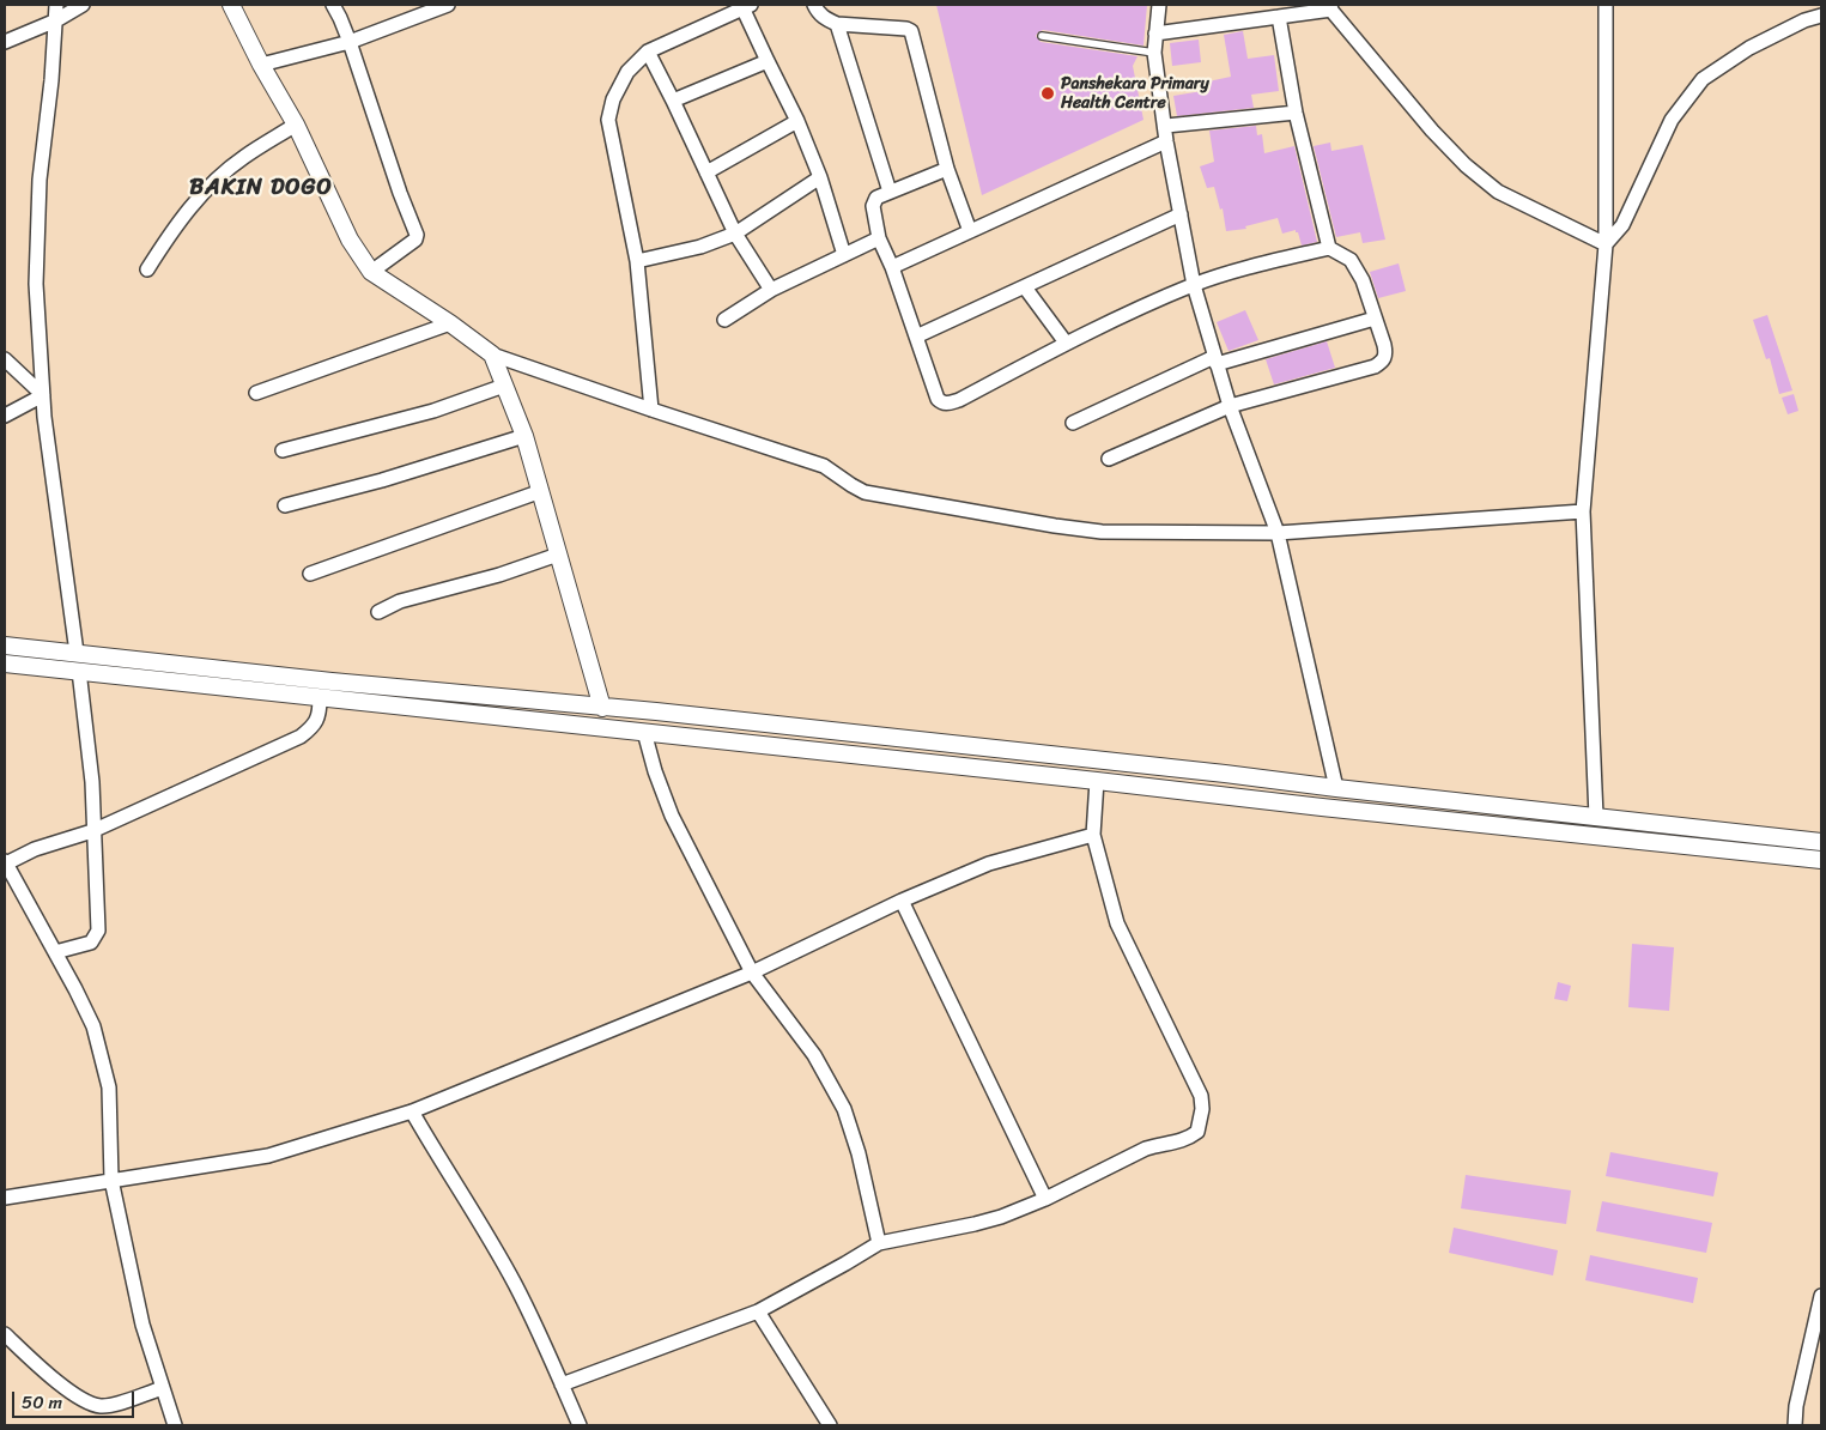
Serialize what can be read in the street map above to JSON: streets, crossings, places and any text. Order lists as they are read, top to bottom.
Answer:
{
  "districts": ["BAKIN DOGO"],
  "places": ["Panshekara Primary Health Centre"],
  "scale_bar": "50 m"
}
